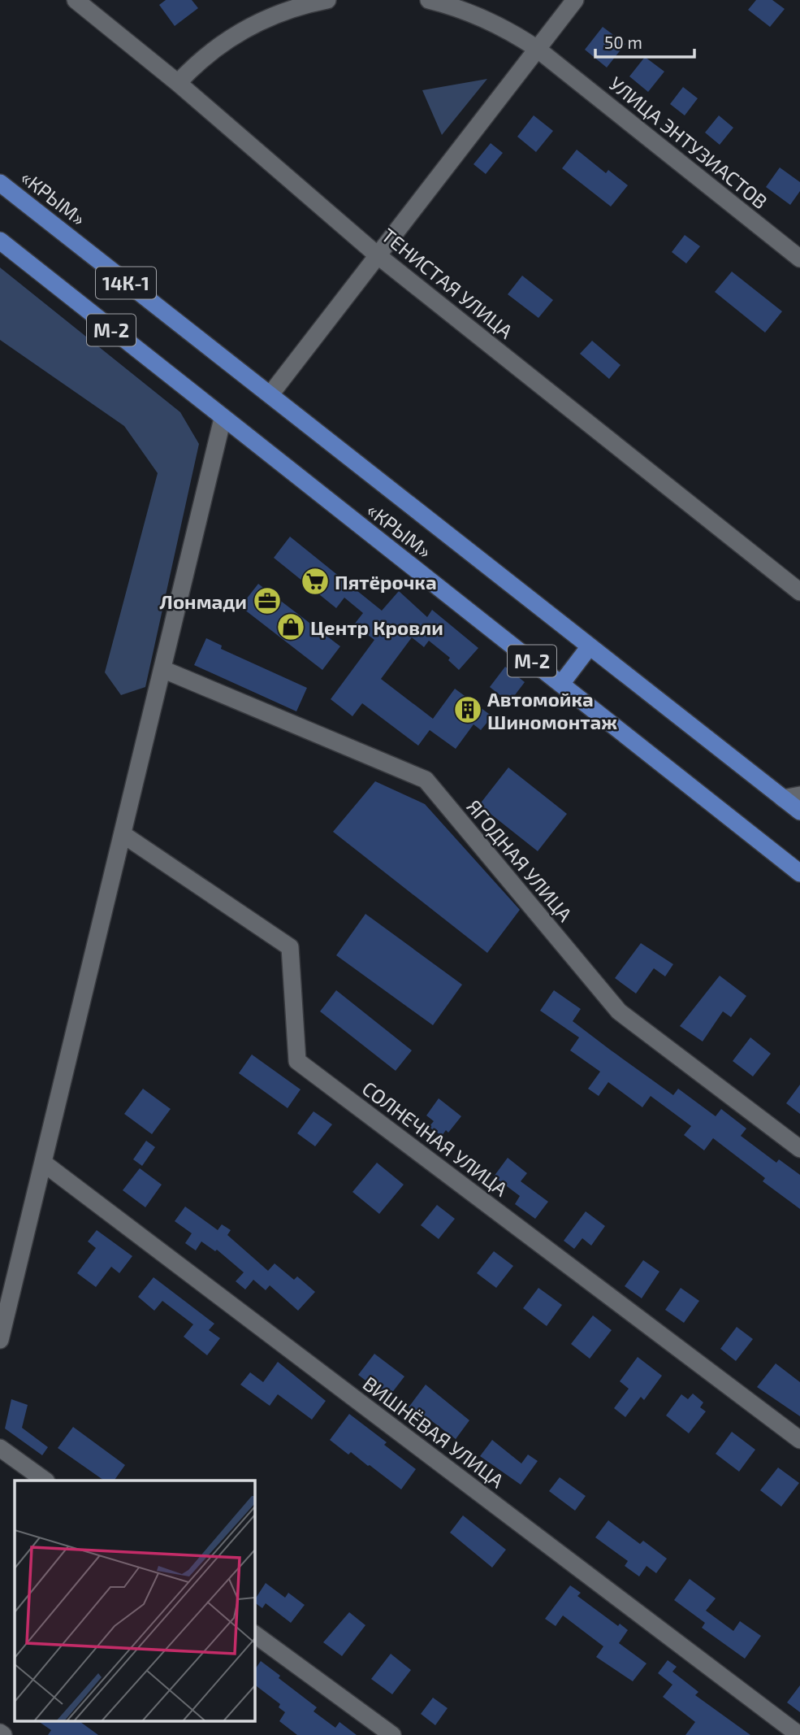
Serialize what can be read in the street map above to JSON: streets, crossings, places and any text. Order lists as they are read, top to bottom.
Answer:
{
  "streets": {
    "main road": ["«КРЫМ»", "14К-1", "М-2"],
    "street": [
      "УЛИЦА ЭНТУЗИАСТОВ",
      "ТЕНИСТАЯ УЛИЦА",
      "ЯГОДНАЯ УЛИЦА",
      "СОЛНЕЧНАЯ УЛИЦА",
      "ВИШНЁВАЯ УЛИЦА"
    ]
  },
  "places": {
    "supermarket": ["Пятёрочка"],
    "office": ["Лонмади"],
    "shop": ["Центр Кровли"],
    "building": ["Автомойка Шиномонтаж"]
  },
  "scale_bar": "50 m"
}
